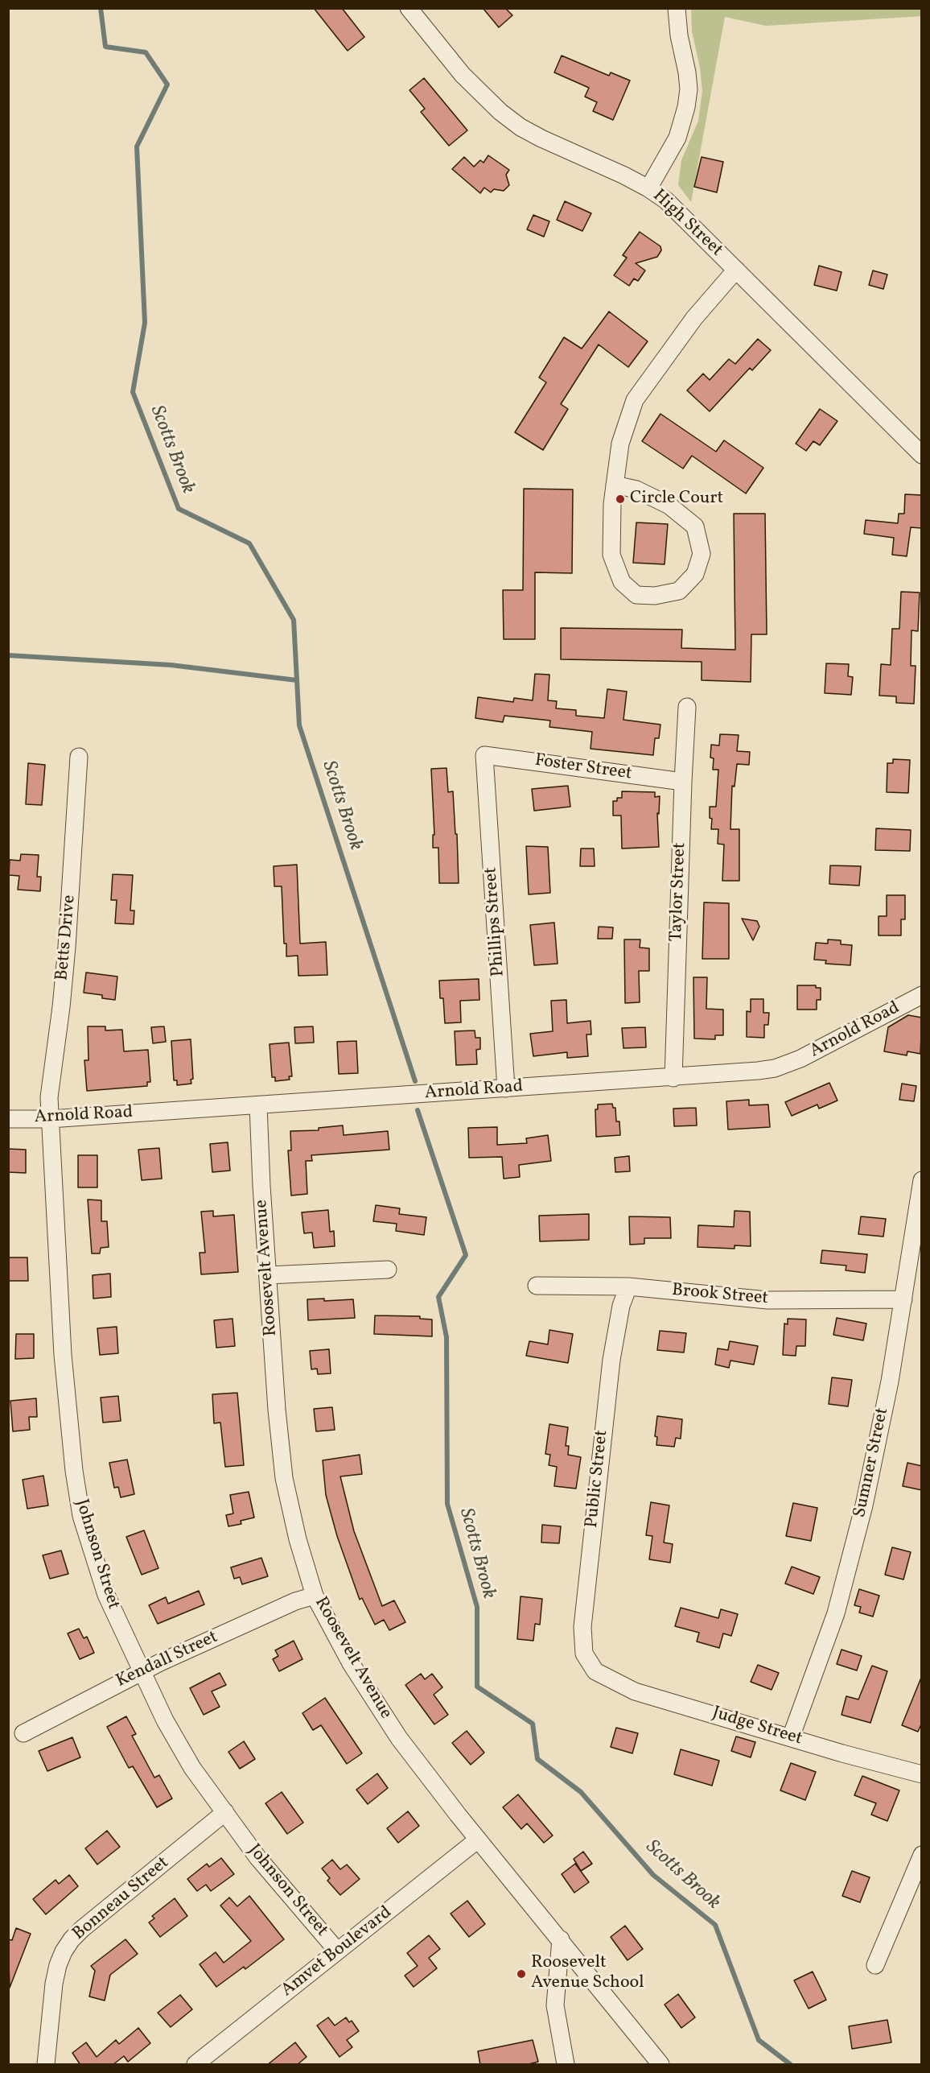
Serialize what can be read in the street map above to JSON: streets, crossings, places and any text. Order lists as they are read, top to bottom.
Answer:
{
  "streets": {
    "street": [
      "High Street",
      "Foster Street",
      "Taylor Street",
      "Phillips Street",
      "Betts Drive",
      "Arnold Road",
      "Roosevelt Avenue",
      "Brook Street",
      "Sumner Street",
      "Public Street",
      "Johnson Street",
      "Kendall Street",
      "Judge Street",
      "Bonneau Street",
      "Amvet Boulevard"
    ]
  },
  "crossings": [
    ["Foster Street", "Taylor Street"],
    ["Foster Street", "Phillips Street"],
    ["Taylor Street", "Arnold Road"],
    ["Phillips Street", "Arnold Road"],
    ["Betts Drive", "Arnold Road"],
    ["Betts Drive", "Johnson Street"],
    ["Arnold Road", "Roosevelt Avenue"],
    ["Arnold Road", "Johnson Street"],
    ["Roosevelt Avenue", "Kendall Street"],
    ["Roosevelt Avenue", "Amvet Boulevard"],
    ["Brook Street", "Sumner Street"],
    ["Brook Street", "Public Street"],
    ["Sumner Street", "Judge Street"],
    ["Public Street", "Judge Street"],
    ["Johnson Street", "Kendall Street"],
    ["Johnson Street", "Bonneau Street"],
    ["Johnson Street", "Amvet Boulevard"]
  ],
  "water": ["Scotts Brook"],
  "places": ["Circle Court", "Roosevelt Avenue School"]
}
